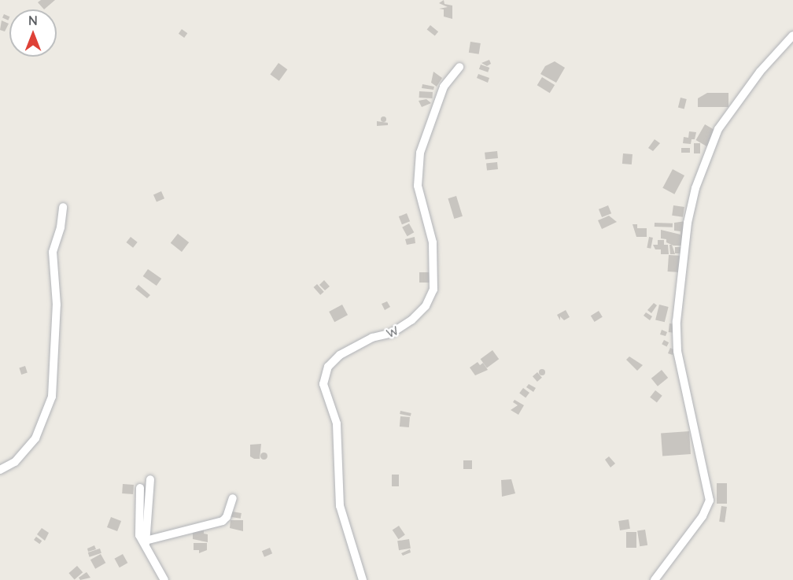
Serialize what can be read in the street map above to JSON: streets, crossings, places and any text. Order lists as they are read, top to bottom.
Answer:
{
  "streets": {
    "street": ["w"]
  },
  "north": "top"
}
